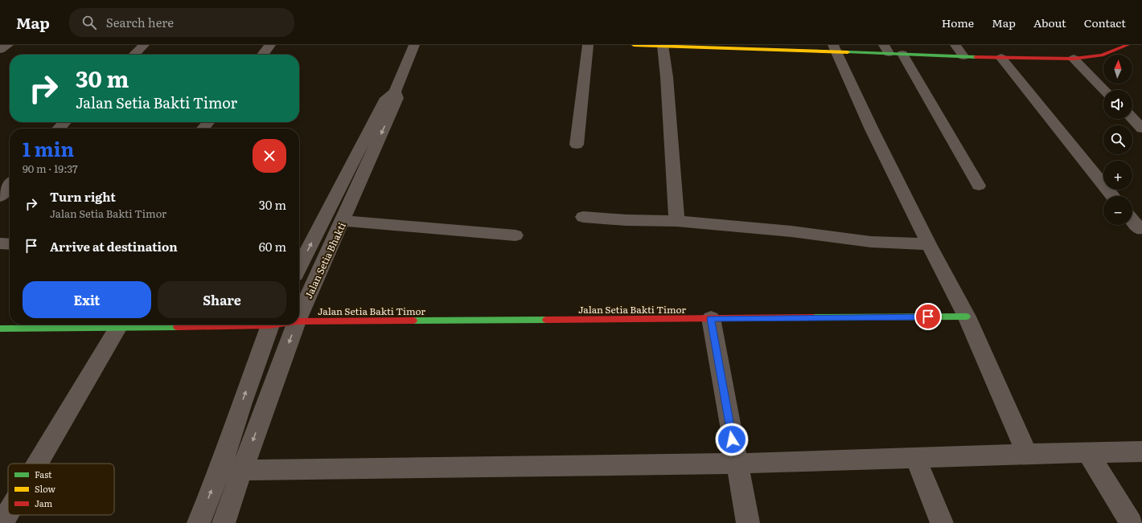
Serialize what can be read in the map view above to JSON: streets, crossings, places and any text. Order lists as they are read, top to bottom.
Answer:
{
  "streets": {
    "street": ["Jalan Setia Bhakti", "Jalan Setia Bakti Timor"]
  },
  "legend": ["Fast", "Slow", "Jam"],
  "north": "top",
  "page": {
    "header": "Map",
    "search": "Search here",
    "nav": [
      "Home",
      "Map",
      "About",
      "Contact"
    ],
    "map_buttons": ["+", "−"],
    "turn": ["30 m", "Jalan Setia Bakti Timor"],
    "heading": ["1 min", "90 m · 19:37"],
    "list": [
      {
        "name": "Turn right",
        "note": "Jalan Setia Bakti Timor",
        "value": "30 m"
      },
      {
        "name": "Arrive at destination",
        "value": "60 m"
      }
    ],
    "buttons": ["Exit", "Share"]
  }
}
